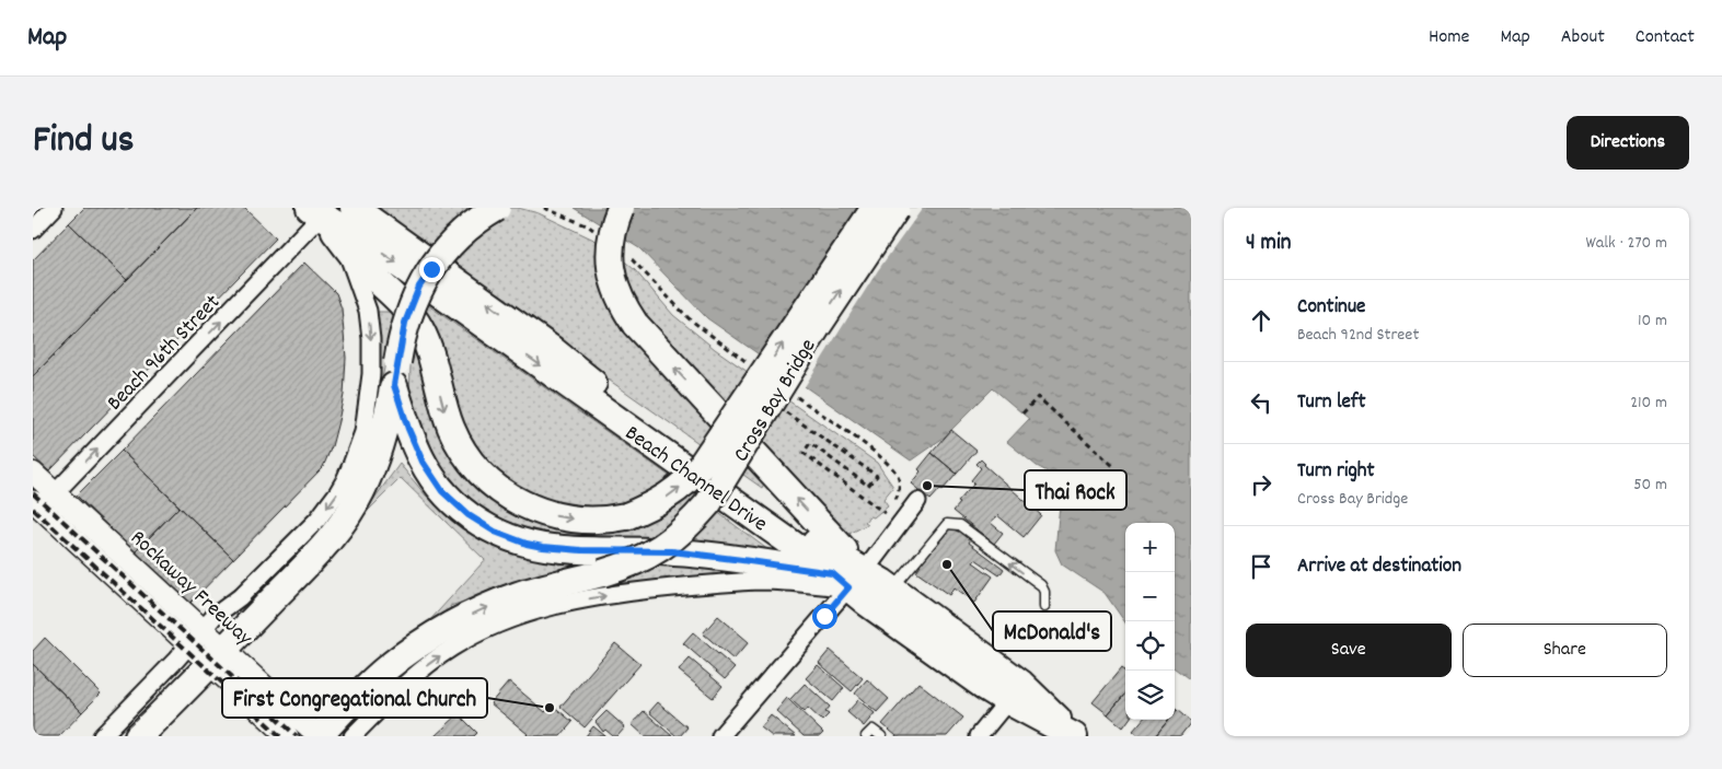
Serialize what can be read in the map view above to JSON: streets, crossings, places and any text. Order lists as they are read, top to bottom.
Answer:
{
  "streets": {
    "main road": ["Cross Bay Bridge", "Beach Channel Drive"],
    "street": ["Beach 96th Street", "Rockaway Freeway"]
  },
  "crossings": [
    ["Beach 96th Street", "Beach Channel Drive"],
    ["Beach 96th Street", "Rockaway Freeway"],
    ["Cross Bay Bridge", "Rockaway Freeway"]
  ],
  "one_way": ["Beach 96th Street"],
  "places": ["Thai Rock", "McDonald's", "First Congregational Church"],
  "page": {
    "header": "Map",
    "nav": [
      "Home",
      "Map",
      "About",
      "Contact"
    ],
    "title": "Find us",
    "buttons": [
      "Directions",
      ["Save", "Share"]
    ],
    "heading": ["4 min", "Walk · 270 m"],
    "list": [
      ["Continue", "Beach 92nd Street", "10 m"],
      ["Turn left", "210 m"],
      ["Turn right", "Cross Bay Bridge", "50 m"],
      "Arrive at destination"
    ],
    "map_buttons": ["+", "−"]
  }
}
